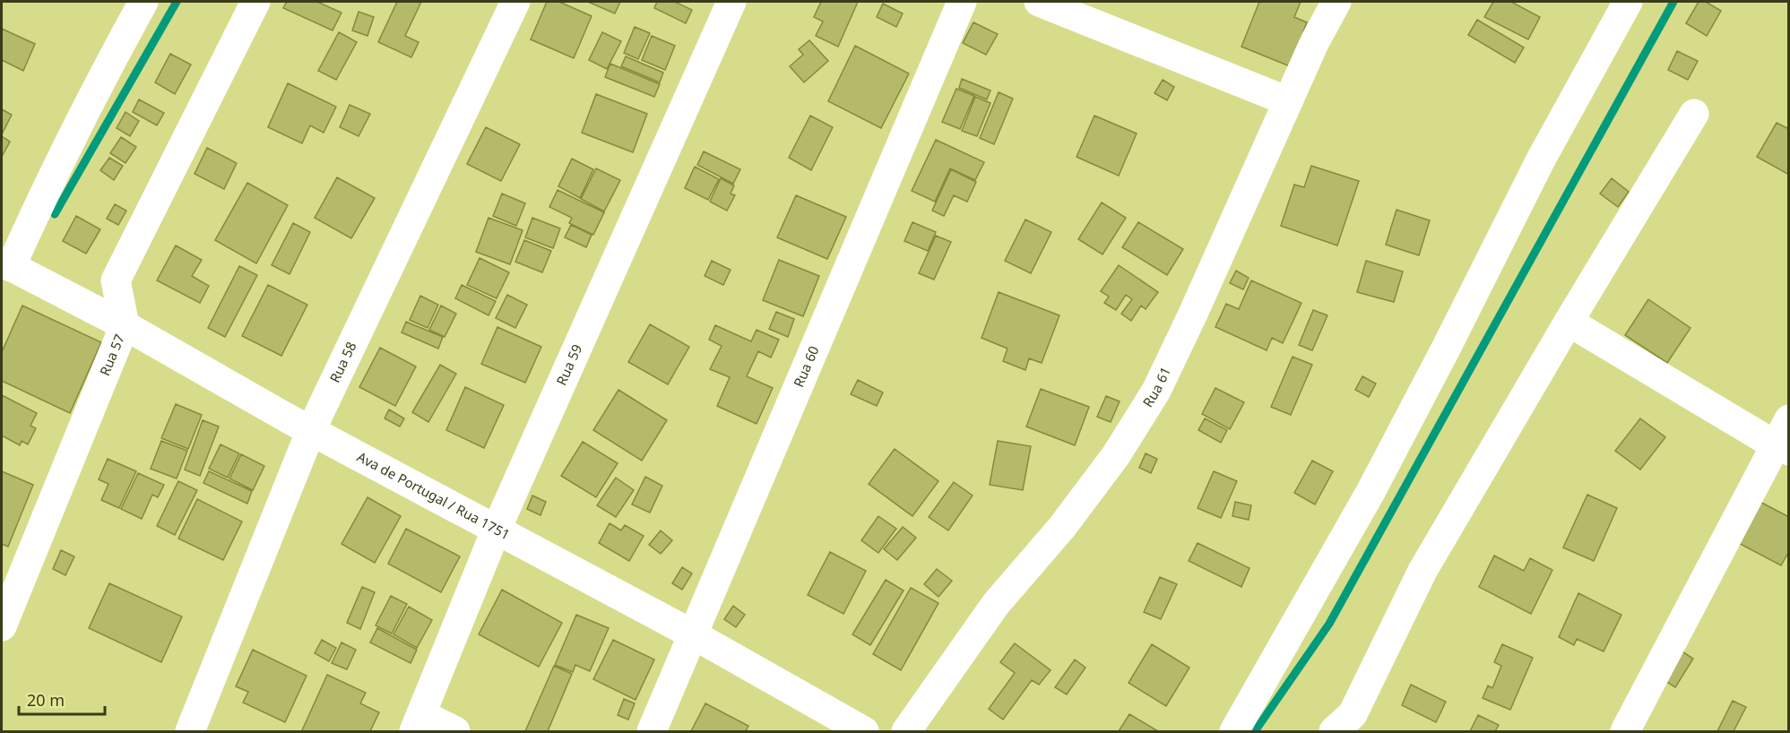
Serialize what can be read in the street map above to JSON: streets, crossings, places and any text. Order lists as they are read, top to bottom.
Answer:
{
  "streets": {
    "street": [
      "Rua 57",
      "Rua 58",
      "Rua 59",
      "Rua 60",
      "Rua 61",
      "Ava de Portugal / Rua 1751"
    ]
  },
  "crossings": [
    ["Rua 57", "Ava de Portugal / Rua 1751"],
    ["Rua 58", "Ava de Portugal / Rua 1751"],
    ["Rua 59", "Ava de Portugal / Rua 1751"],
    ["Rua 60", "Ava de Portugal / Rua 1751"]
  ],
  "scale_bar": "20 m"
}
